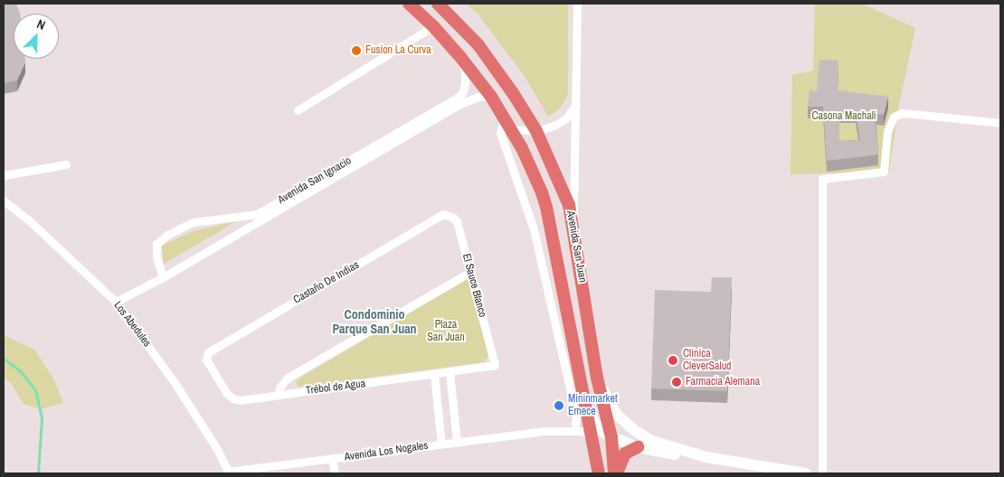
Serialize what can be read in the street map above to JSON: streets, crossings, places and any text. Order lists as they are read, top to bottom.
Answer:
{
  "streets": {
    "main road": ["Avenida San Juan"],
    "street": [
      "Avenida San Ignacio",
      "Castaño De Indias",
      "El Sauce Blanco",
      "Los Abedules",
      "Trébol de Agua",
      "Avenida Los Nogales"
    ]
  },
  "crossings": [
    ["Avenida San Ignacio", "Avenida San Juan"],
    ["Avenida San Ignacio", "Los Abedules"],
    ["Avenida San Juan", "Avenida Los Nogales"],
    ["Castaño De Indias", "El Sauce Blanco"],
    ["Castaño De Indias", "Trébol de Agua"],
    ["El Sauce Blanco", "Trébol de Agua"],
    ["Los Abedules", "Avenida Los Nogales"]
  ],
  "districts": ["Condominio Parque San Juan"],
  "parks": ["Casona Machali", "Plaza San Juan"],
  "places": [
    "Fusion La Curva",
    "Clínica CleverSalud",
    "Farmacia Alemana",
    "Mininmarket Emece"
  ],
  "north": "top right"
}
